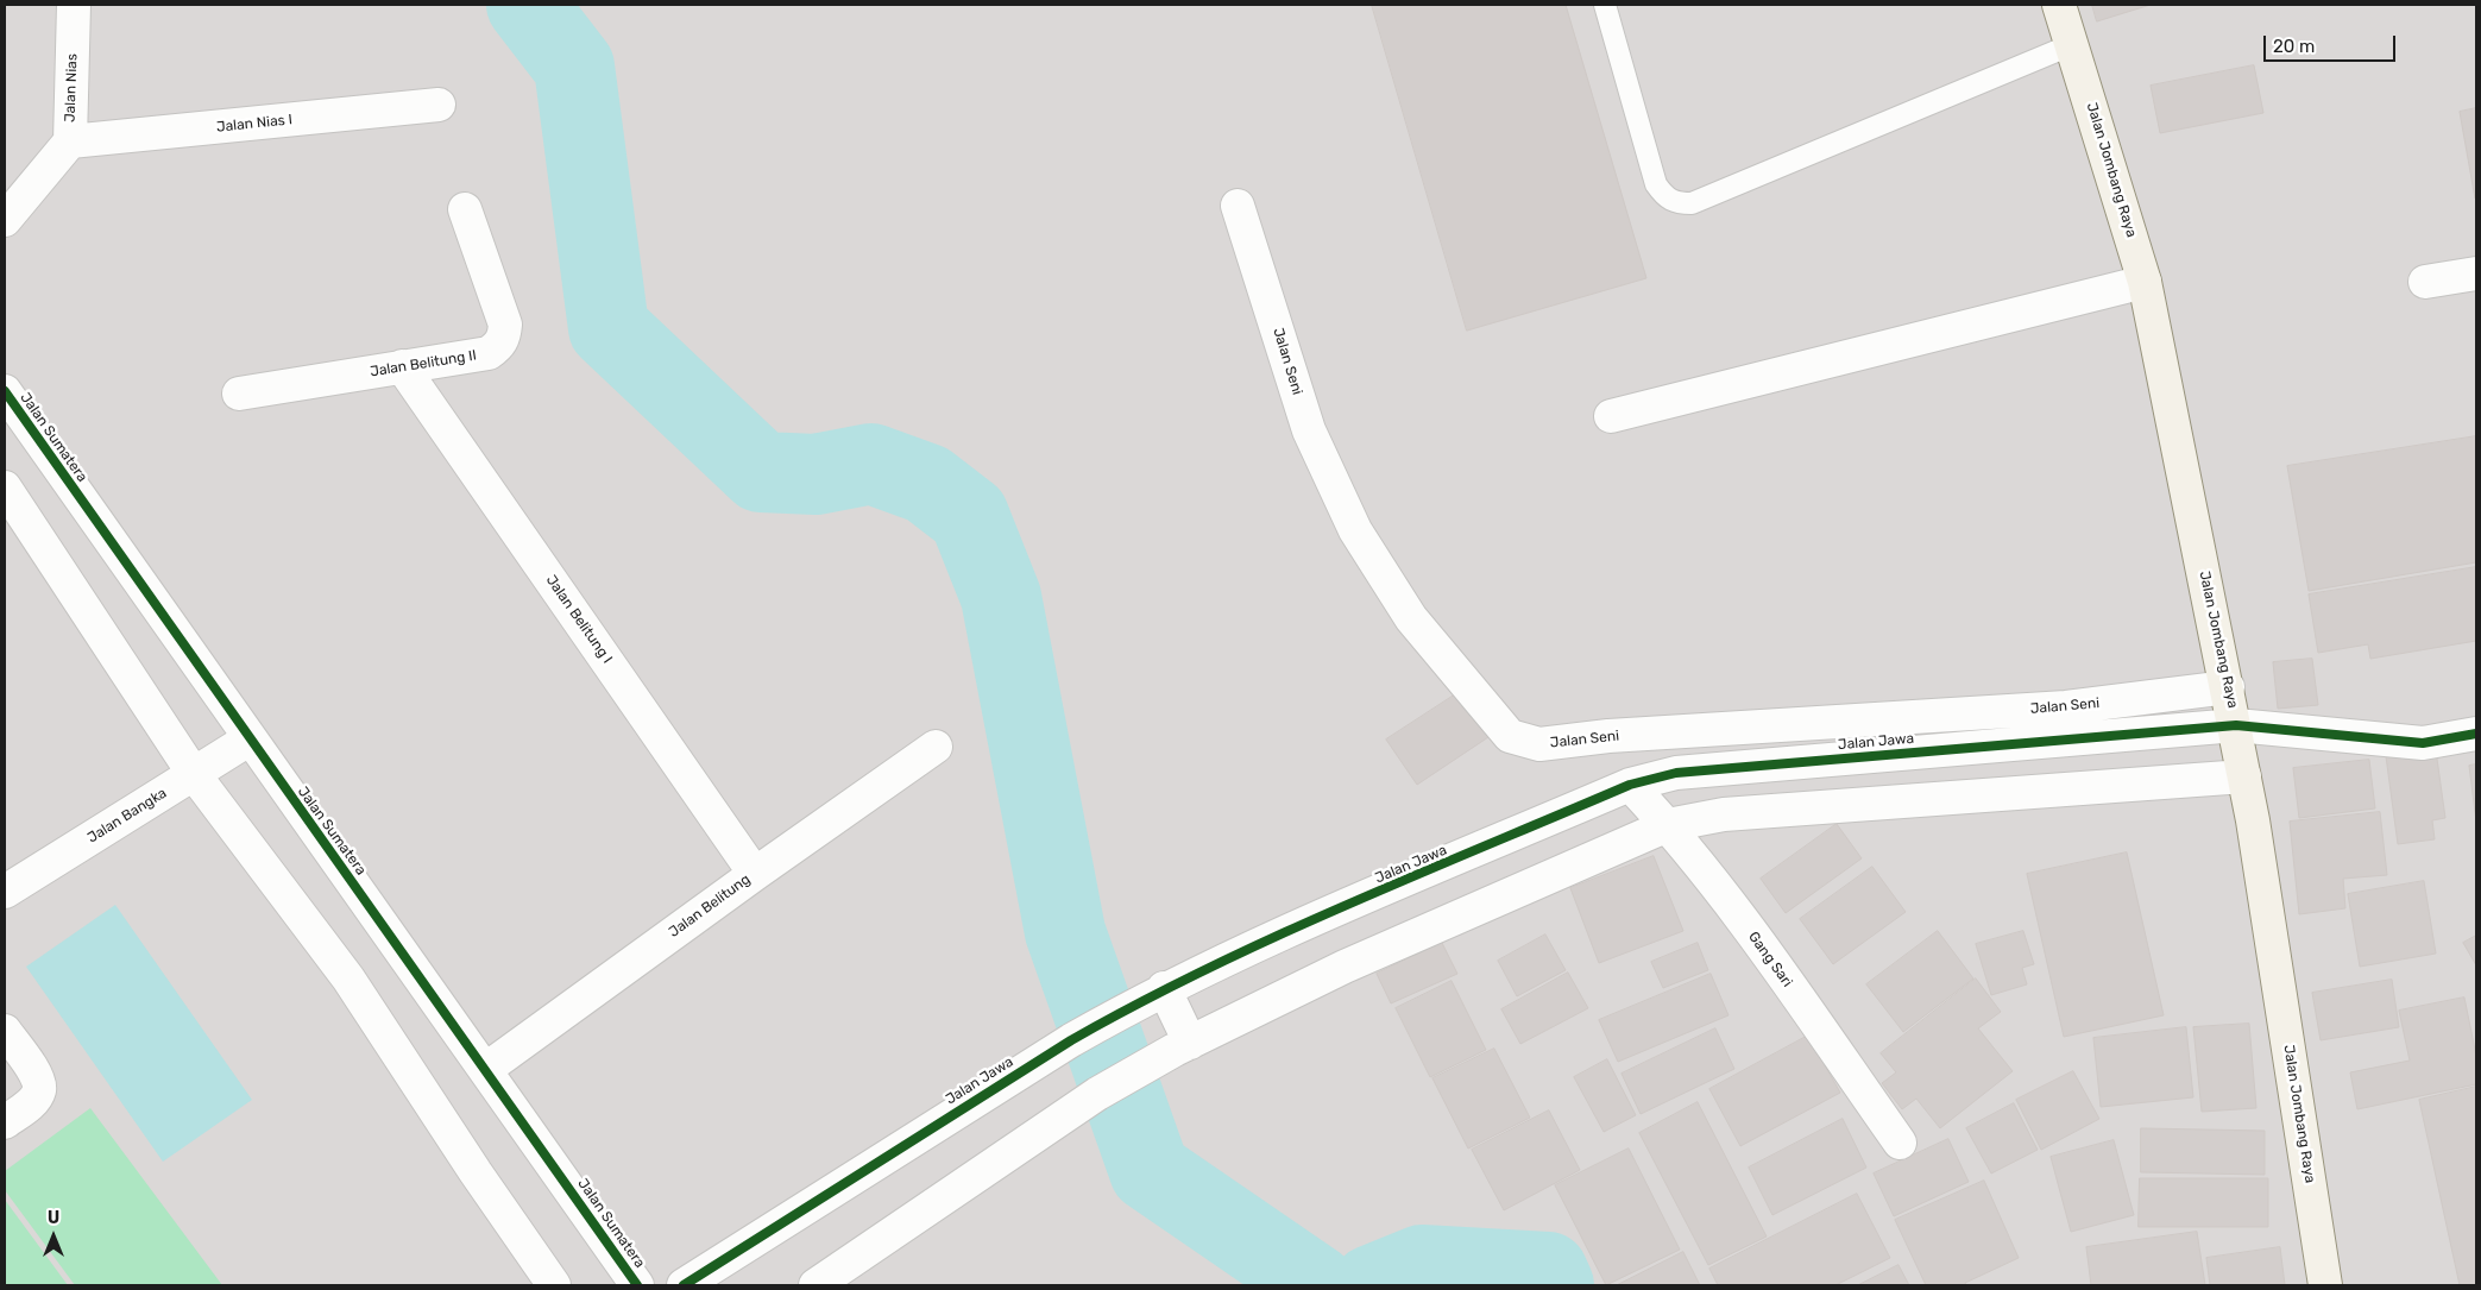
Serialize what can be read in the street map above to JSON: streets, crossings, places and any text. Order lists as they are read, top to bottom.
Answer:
{
  "streets": {
    "main road": ["Jalan Jombang Raya"],
    "street": [
      "Jalan Nias",
      "Jalan Nias I",
      "Jalan Seni",
      "Jalan Belitung II",
      "Jalan Sumatera",
      "Jalan Belitung I",
      "Jalan Jawa",
      "Jalan Bangka",
      "Jalan Belitung",
      "Gang Sari"
    ]
  },
  "crossings": [
    ["Jalan Nias", "Jalan Nias I"],
    ["Jalan Jombang Raya", "Jalan Seni"],
    ["Jalan Jombang Raya", "Jalan Jawa"],
    ["Jalan Belitung II", "Jalan Belitung I"],
    ["Jalan Sumatera", "Jalan Bangka"],
    ["Jalan Sumatera", "Jalan Belitung"],
    ["Jalan Belitung I", "Jalan Belitung"],
    ["Jalan Jawa", "Gang Sari"]
  ],
  "scale_bar": "20 m",
  "north": "top"
}
